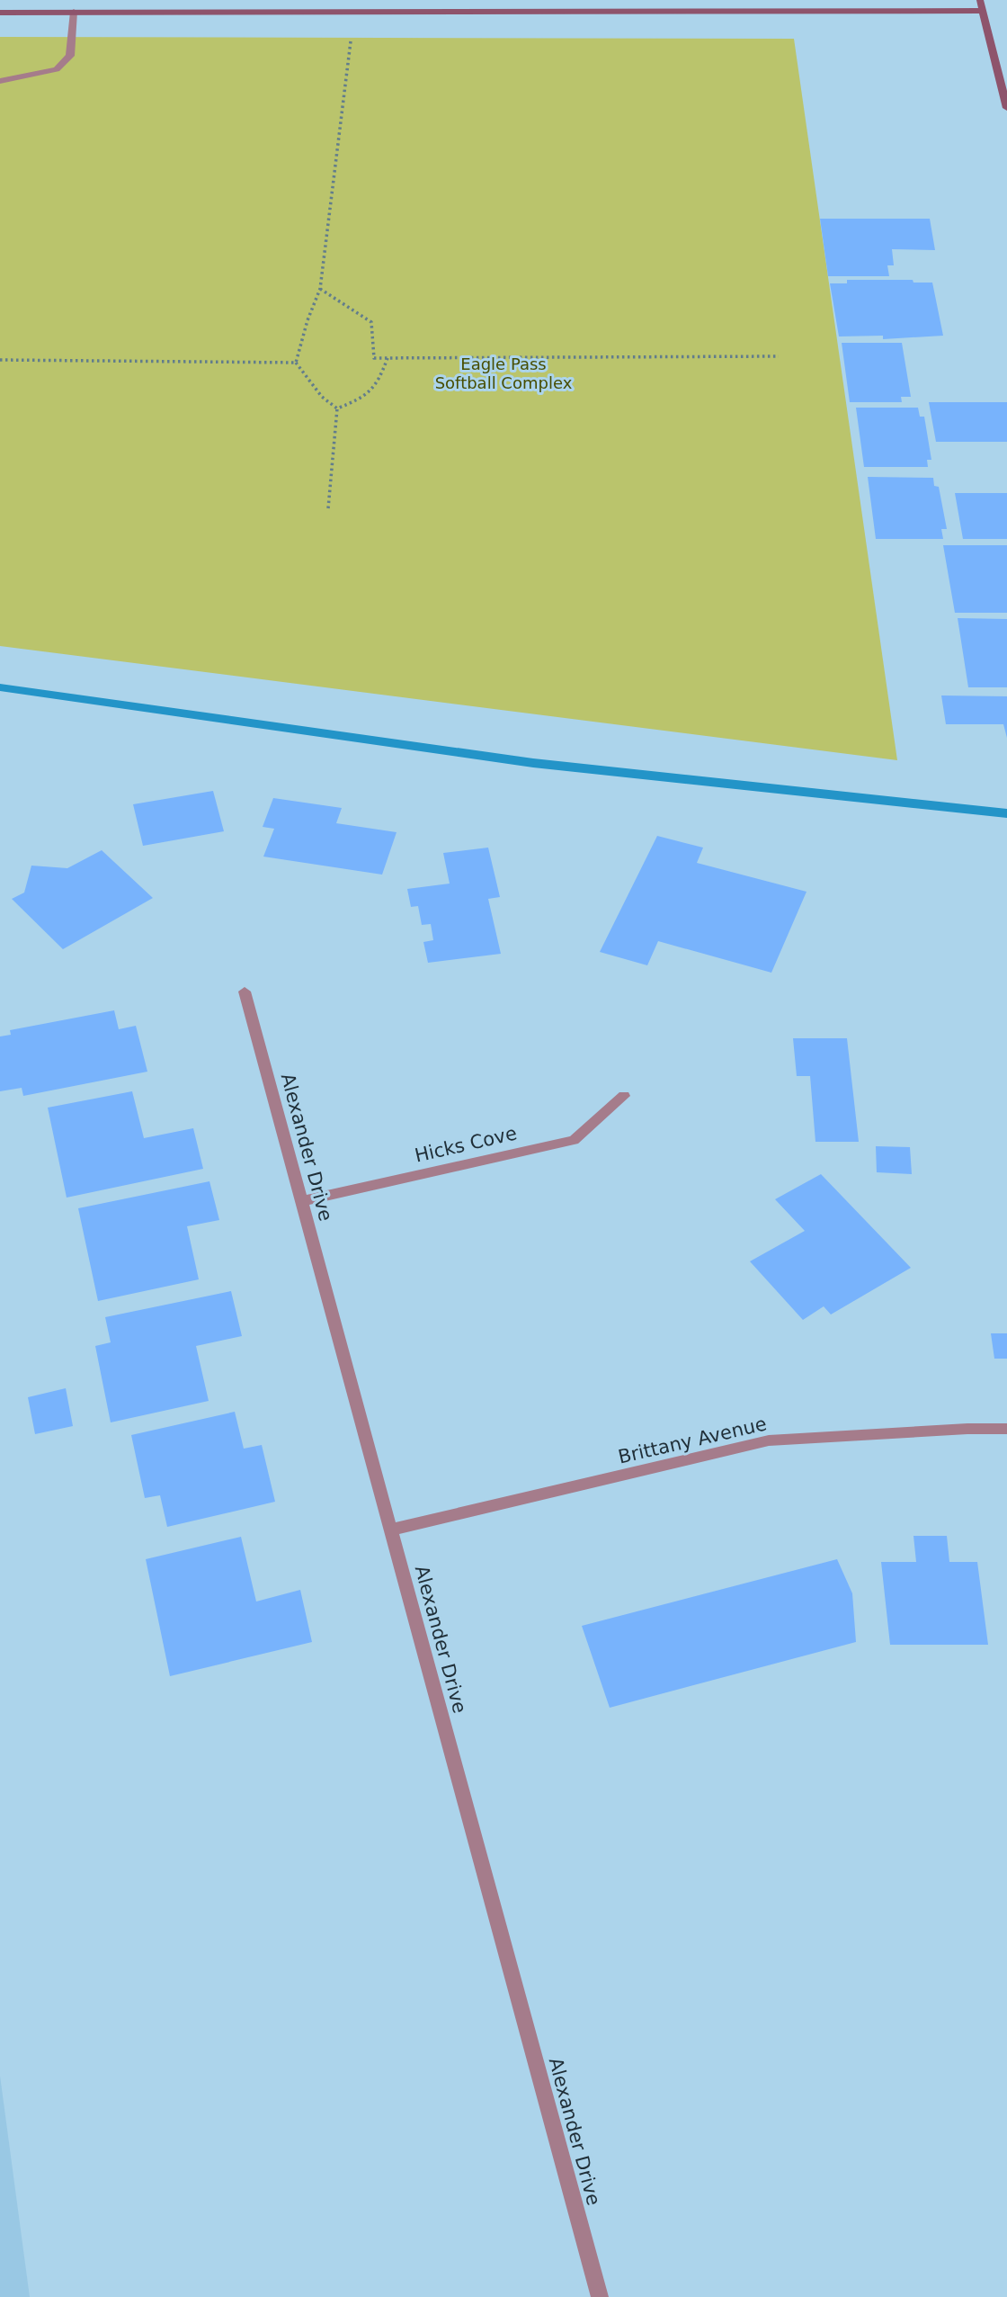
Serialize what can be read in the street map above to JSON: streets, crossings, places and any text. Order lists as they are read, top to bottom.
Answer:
{
  "streets": {
    "street": ["Hicks Cove", "Alexander Drive", "Brittany Avenue"]
  },
  "crossings": [
    ["Hicks Cove", "Alexander Drive"],
    ["Alexander Drive", "Brittany Avenue"]
  ],
  "parks": ["Eagle Pass Softball Complex"]
}
